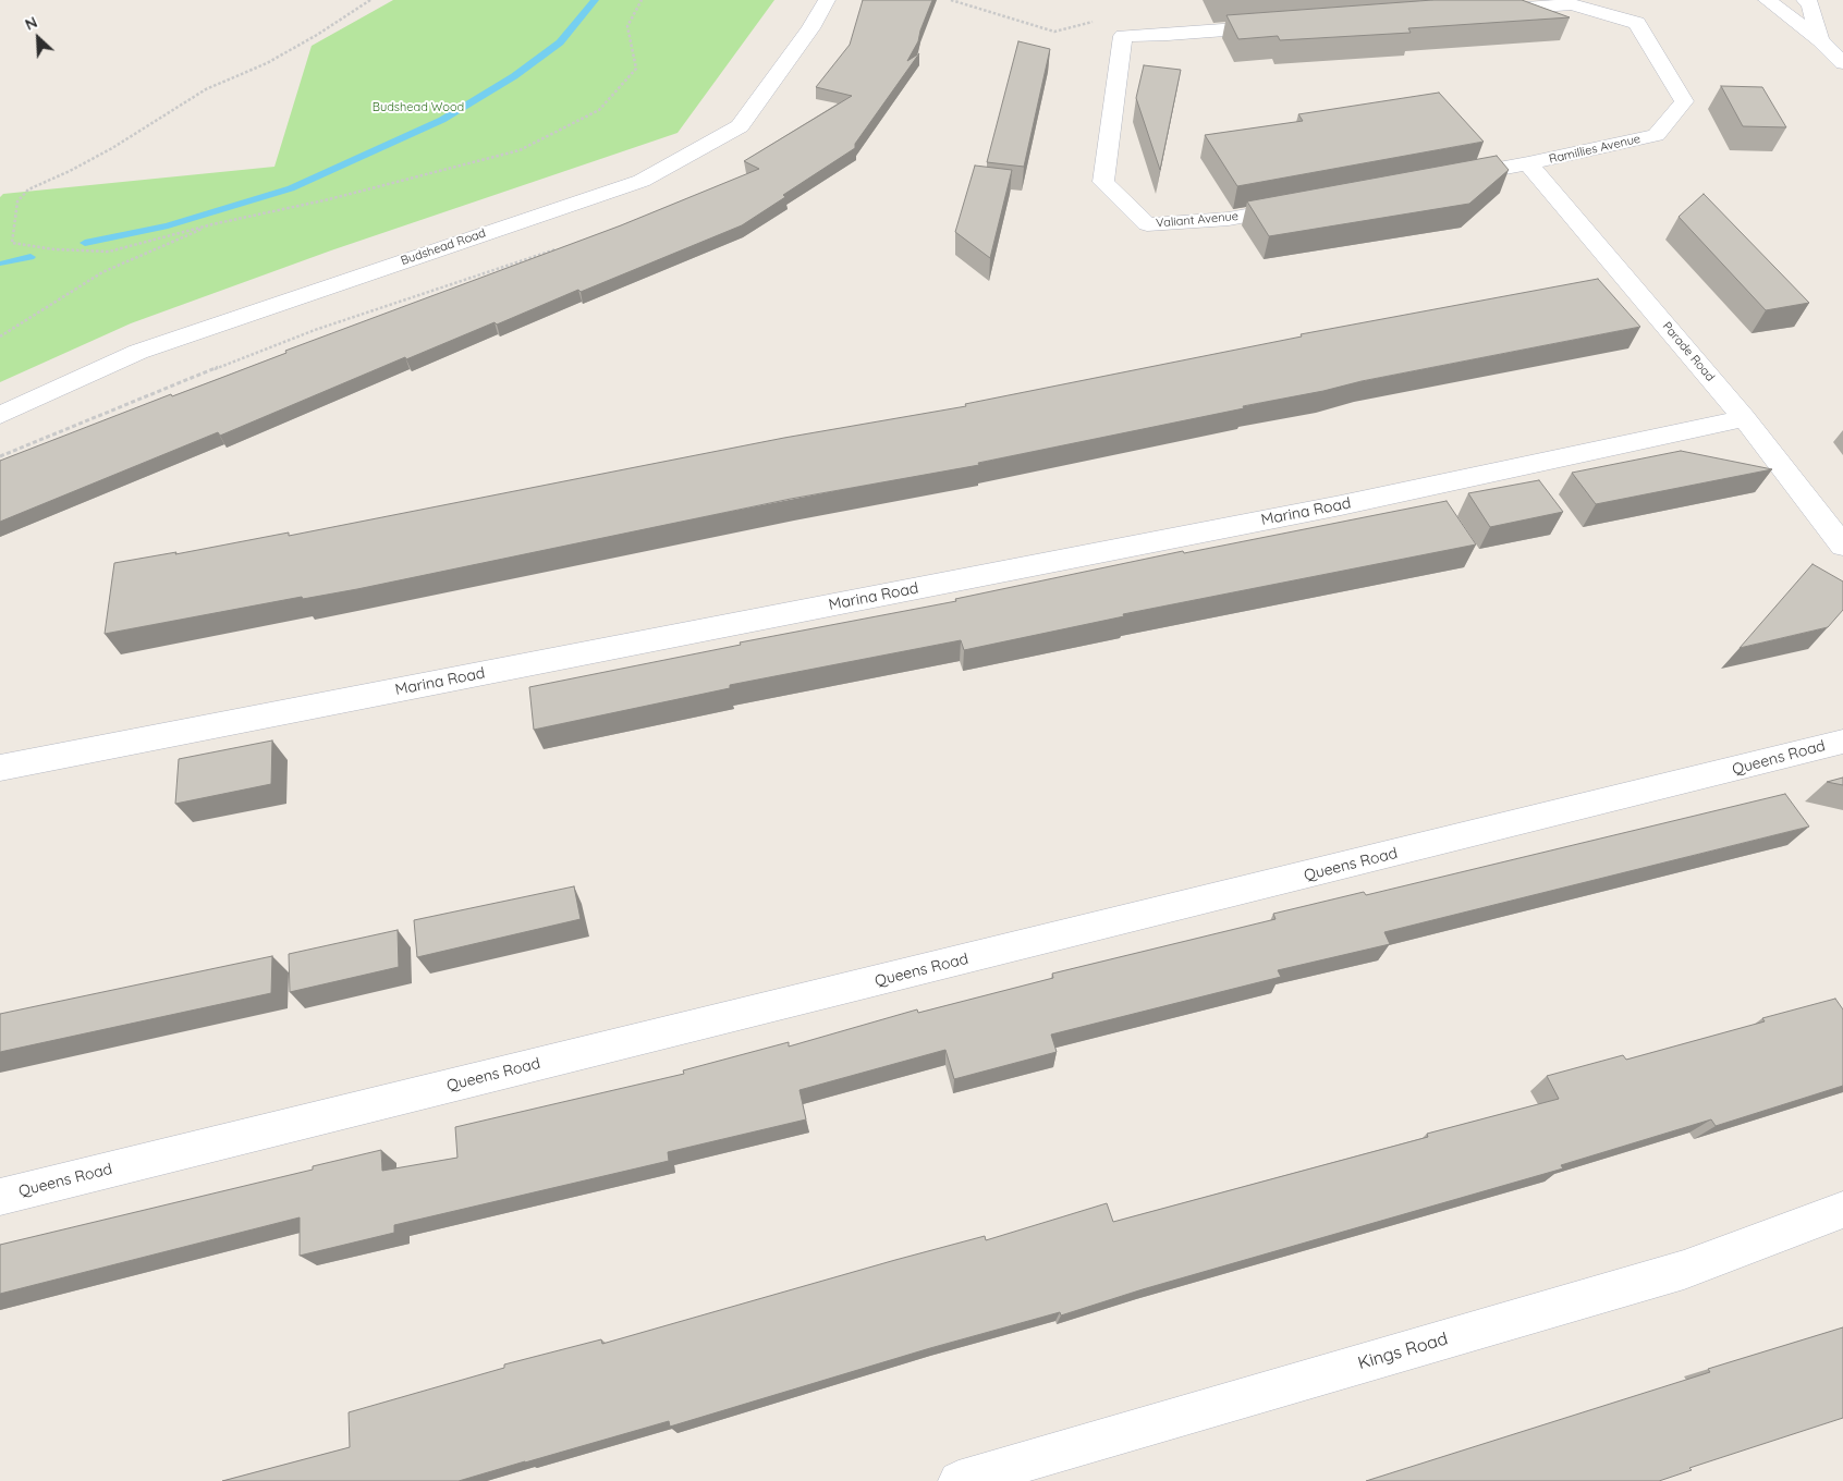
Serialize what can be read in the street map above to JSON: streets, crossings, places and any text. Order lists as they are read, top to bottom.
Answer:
{
  "streets": {
    "street": [
      "Ramillies Avenue",
      "Valiant Avenue",
      "Budshead Road",
      "Parade Road",
      "Marina Road",
      "Queens Road",
      "Kings Road"
    ]
  },
  "crossings": [
    ["Ramillies Avenue", "Valiant Avenue"],
    ["Ramillies Avenue", "Parade Road"],
    ["Valiant Avenue", "Parade Road"],
    ["Parade Road", "Marina Road"]
  ],
  "parks": ["Budshead Wood"],
  "north": "top left"
}
